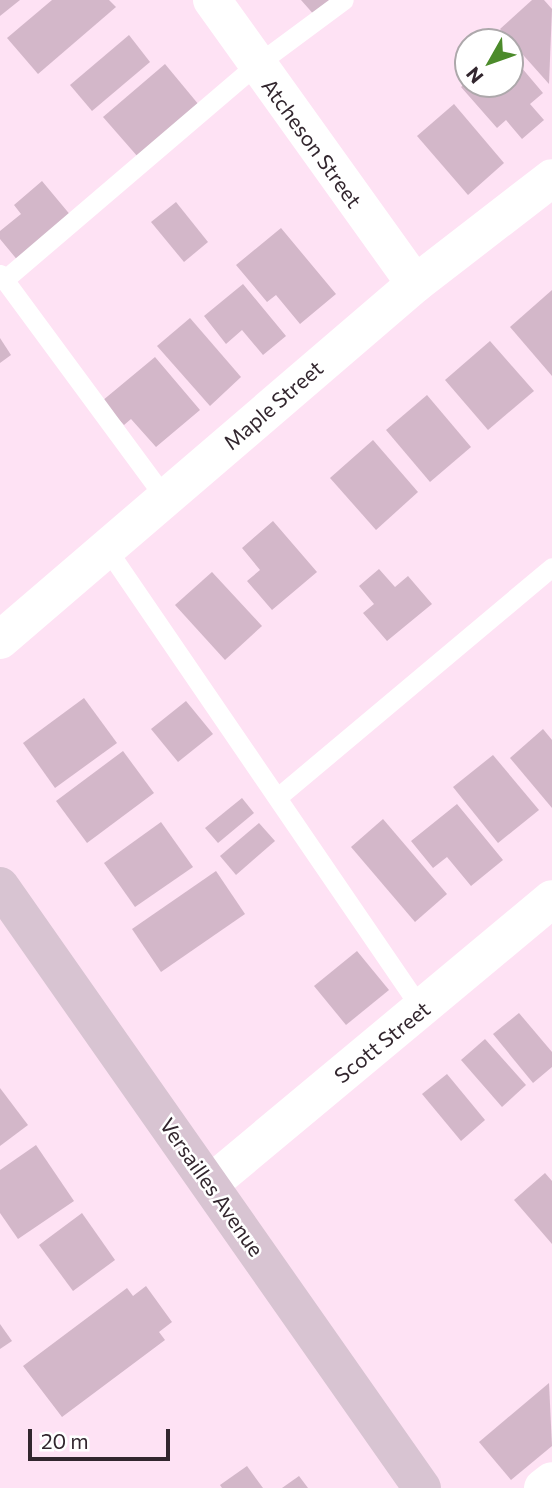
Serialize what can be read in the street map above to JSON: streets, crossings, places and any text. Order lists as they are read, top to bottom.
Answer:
{
  "streets": {
    "street": [
      "Atcheson Street",
      "Maple Street",
      "Scott Street",
      "Versailles Avenue"
    ]
  },
  "crossings": [
    ["Atcheson Street", "Maple Street"],
    ["Scott Street", "Versailles Avenue"]
  ],
  "scale_bar": "20 m",
  "north": "bottom left"
}
